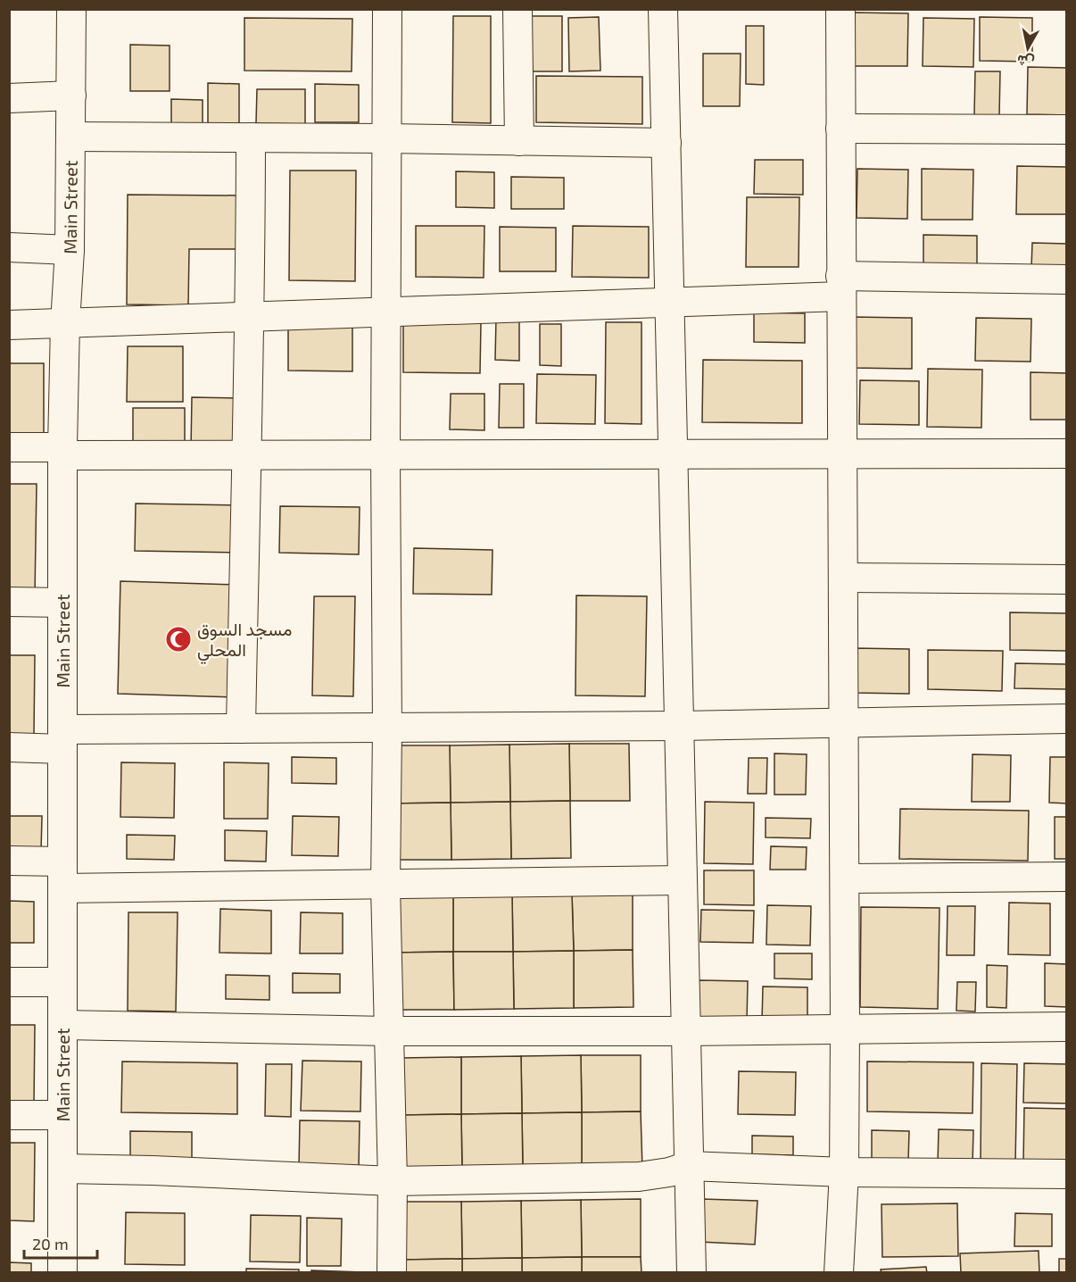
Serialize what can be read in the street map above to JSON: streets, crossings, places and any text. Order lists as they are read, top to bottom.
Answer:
{
  "streets": {
    "street": ["Main Street"]
  },
  "places": {
    "mosque": ["مسجد السوق المحلي"]
  },
  "scale_bar": "20 m",
  "north": "bottom"
}
